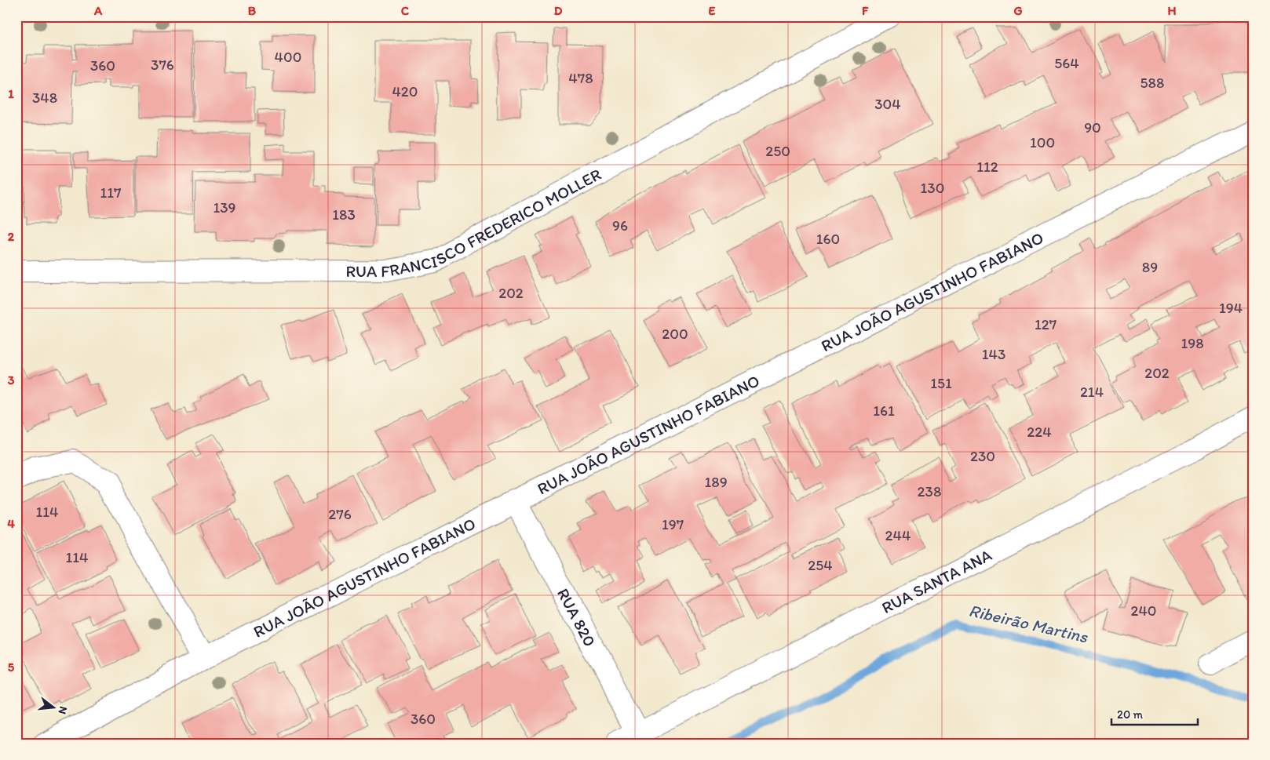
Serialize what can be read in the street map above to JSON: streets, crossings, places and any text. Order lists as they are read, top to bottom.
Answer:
{
  "streets": {
    "street": [
      "RUA FRANCISCO FREDERICO MOLLER",
      "RUA JOÃO AGUSTINHO FABIANO",
      "RUA SANTA ANA",
      "RUA 820"
    ]
  },
  "crossings": [
    ["RUA JOÃO AGUSTINHO FABIANO", "RUA 820"],
    ["RUA SANTA ANA", "RUA 820"]
  ],
  "water": ["Ribeirão Martins"],
  "house_numbers": [
    "400",
    "564",
    "376",
    "360",
    "478",
    "588",
    "420",
    "348",
    "304",
    "90",
    "100",
    "250",
    "112",
    "130",
    "117",
    "139",
    "183",
    "96",
    "160",
    "89",
    "202",
    "194",
    "127",
    "200",
    "198",
    "143",
    "202",
    "151",
    "214",
    "161",
    "224",
    "230",
    "189",
    "238",
    "114",
    "276",
    "197",
    "244",
    "114",
    "254",
    "240",
    "360"
  ],
  "scale_bar": "20 m",
  "north": "right",
  "grid": {
    "columns": [
      "A",
      "B",
      "C",
      "D",
      "E",
      "F",
      "G",
      "H"
    ],
    "rows": [
      "1",
      "2",
      "3",
      "4",
      "5"
    ]
  }
}
